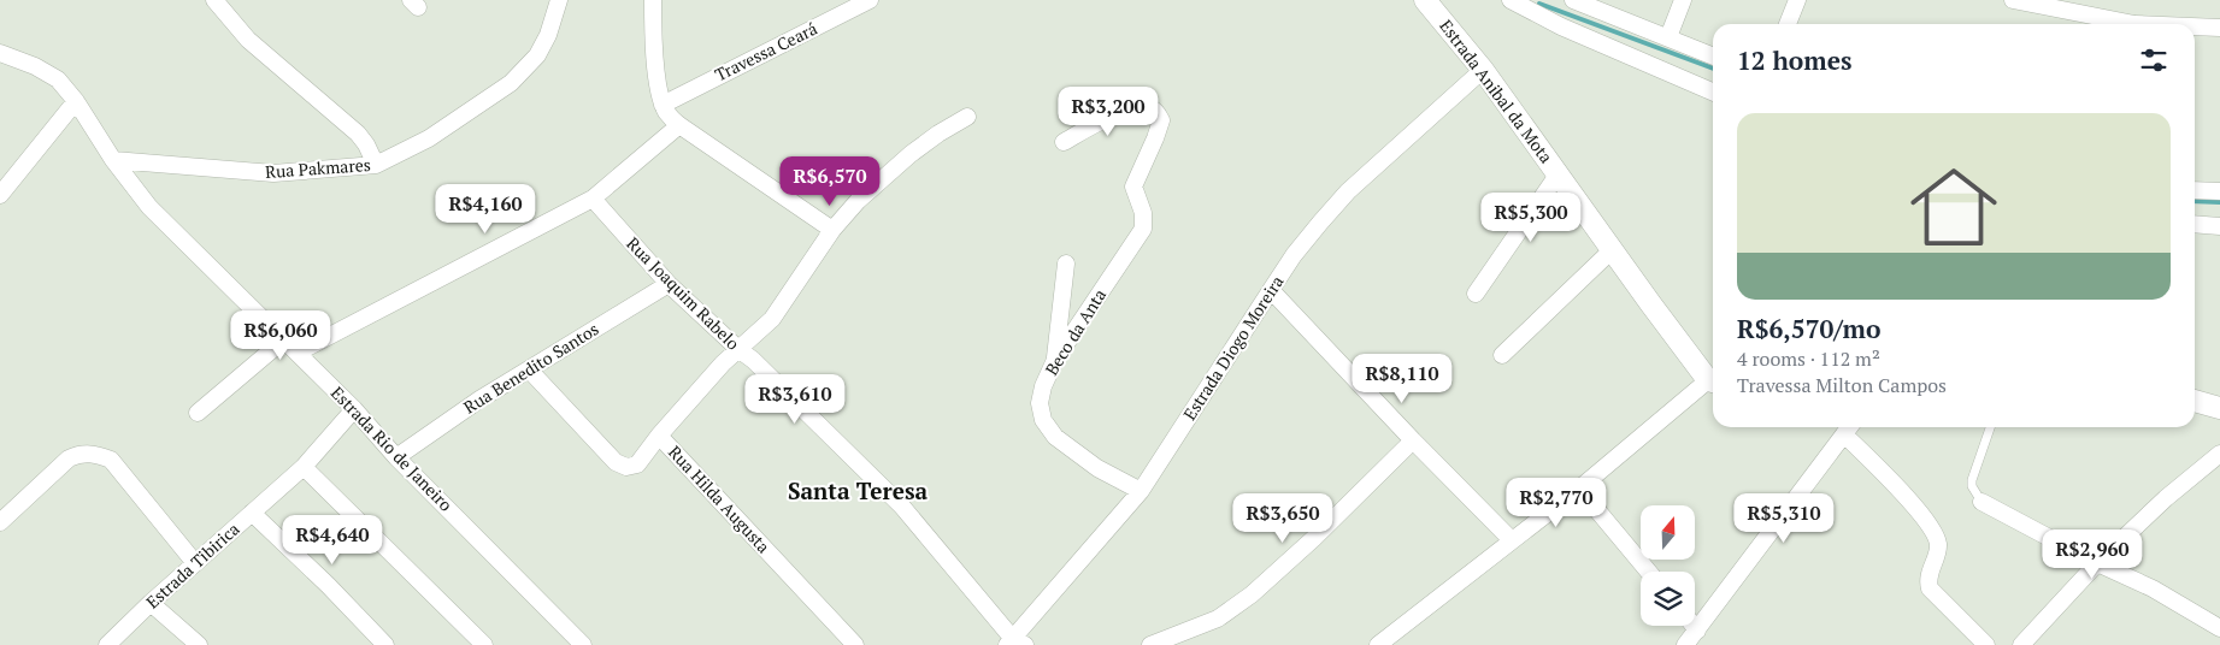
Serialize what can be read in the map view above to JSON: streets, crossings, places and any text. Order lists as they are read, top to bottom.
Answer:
{
  "streets": {
    "street": [
      "Travessa Ceará",
      "Estrada Anibal da Mota",
      "Rua Pakmares",
      "Rua Joaquim Rabelo",
      "Beco da Anta",
      "Estrada Diogo Moreira",
      "Rua Benedito Santos",
      "Estrada Rio de Janeiro",
      "Rua Hilda Augusta",
      "Estrada Tibirica"
    ]
  },
  "crossings": [
    ["Estrada Anibal da Mota", "Estrada Diogo Moreira"],
    ["Rua Pakmares", "Estrada Rio de Janeiro"],
    ["Rua Joaquim Rabelo", "Estrada Diogo Moreira"],
    ["Rua Joaquim Rabelo", "Rua Benedito Santos"],
    ["Beco da Anta", "Estrada Diogo Moreira"],
    ["Rua Benedito Santos", "Estrada Rio de Janeiro"],
    ["Rua Benedito Santos", "Rua Hilda Augusta"],
    ["Estrada Rio de Janeiro", "Estrada Tibirica"]
  ],
  "districts": ["Santa Teresa"],
  "north": "top",
  "page": {
    "heading": "12 homes",
    "price": [
      "R$3,200",
      "R$6,570",
      "R$4,160",
      "R$5,300",
      "R$6,060",
      "R$8,110",
      "R$3,610",
      "R$2,770",
      "R$3,650",
      "R$5,310",
      "R$4,640",
      "R$2,960"
    ],
    "list": [
      {
        "name": "R$6,570/mo",
        "note": "4 rooms · 112 m² · Travessa Milton Campos"
      }
    ]
  }
}
